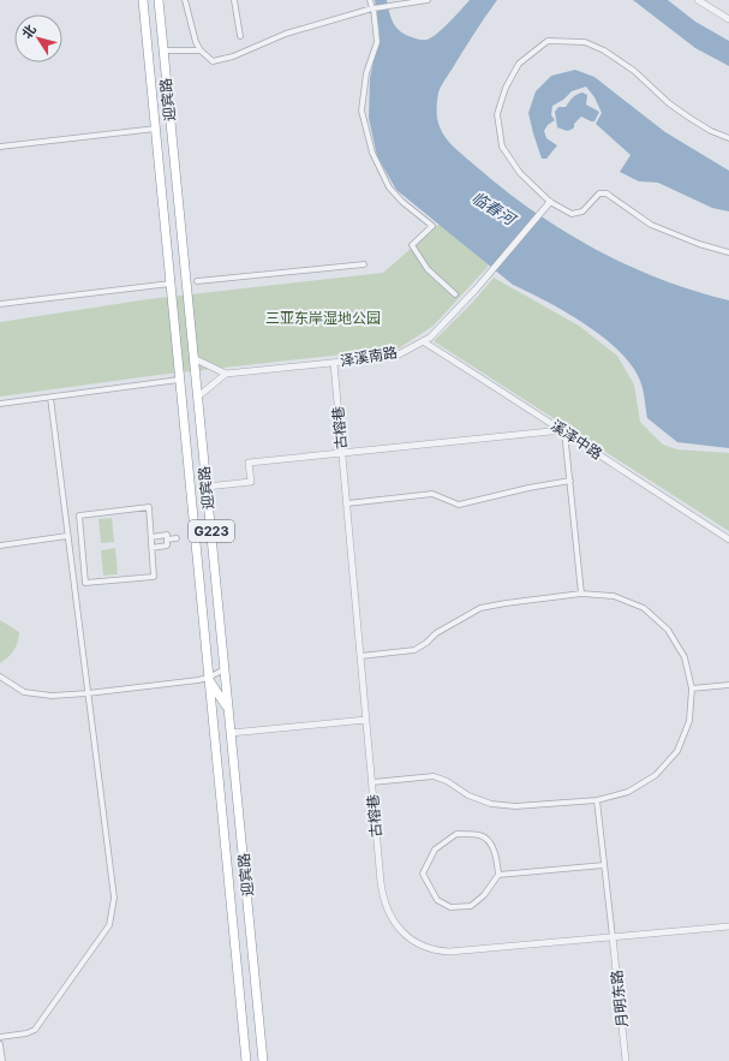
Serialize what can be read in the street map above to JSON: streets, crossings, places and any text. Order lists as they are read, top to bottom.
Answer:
{
  "streets": {
    "highway": ["迎宾路", "G223"],
    "street": [
      "泽溪南路",
      "古榕巷",
      "溪泽中路",
      "月明东路"
    ]
  },
  "crossings": [
    ["泽溪南路", "古榕巷"],
    ["泽溪南路", "溪泽中路"],
    ["古榕巷", "月明东路"]
  ],
  "water": ["临春河"],
  "parks": ["三亚东岸湿地公园"],
  "north": "top left"
}
